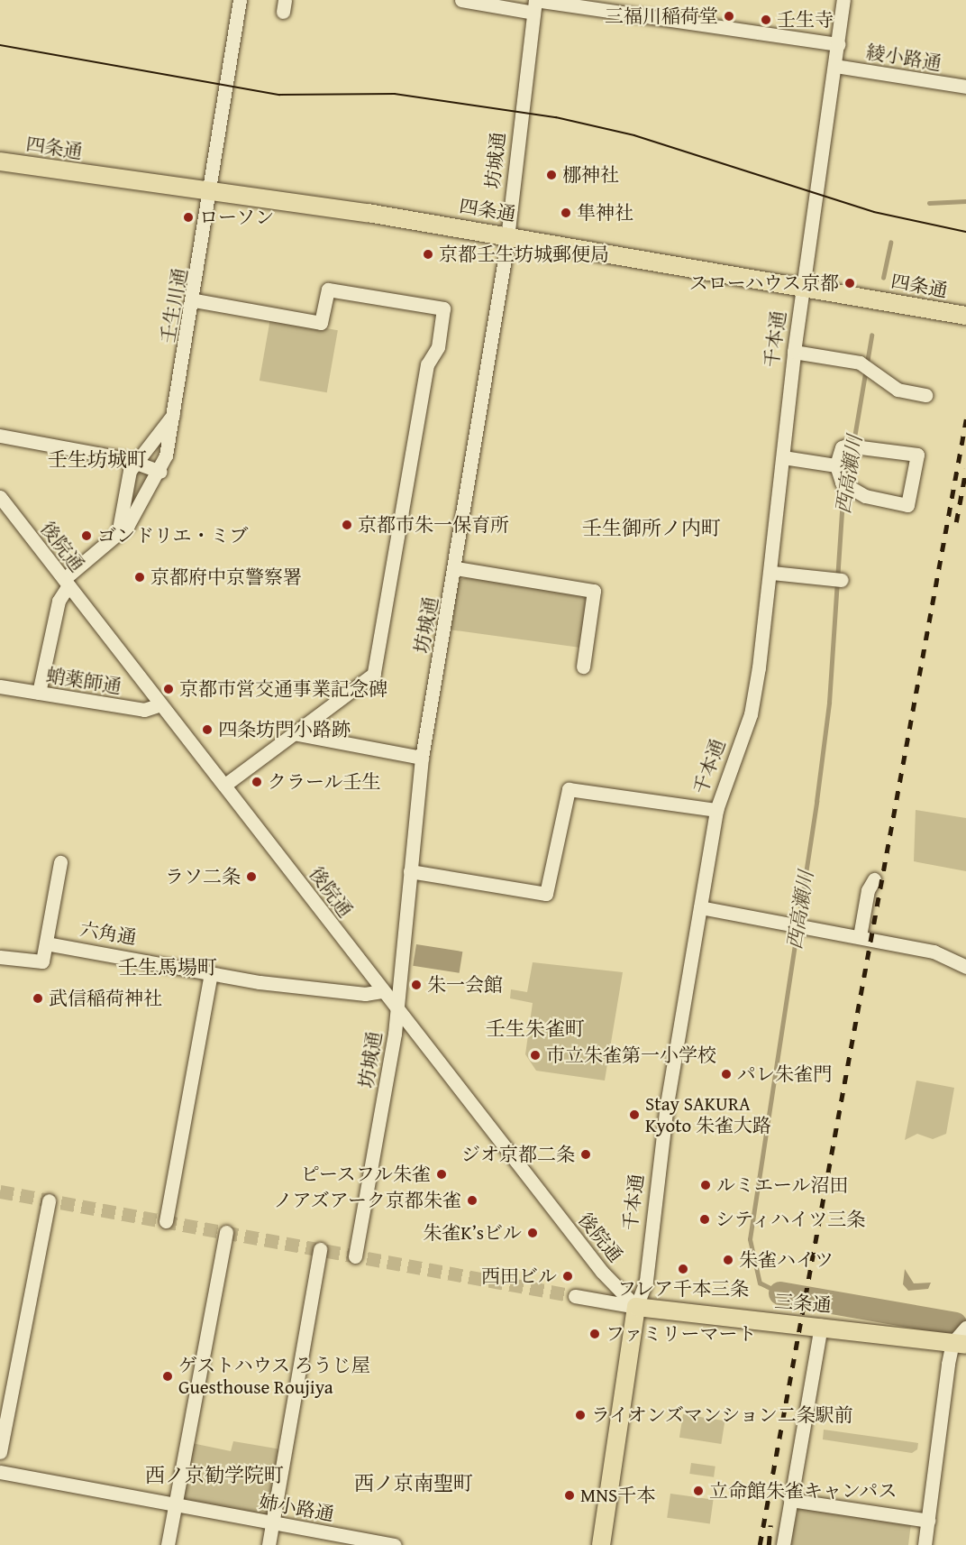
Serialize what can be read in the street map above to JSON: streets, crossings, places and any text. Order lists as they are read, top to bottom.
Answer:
{
  "streets": {
    "main road": ["四条通", "千本通", "三条通"],
    "street": [
      "綾小路通",
      "坊城通",
      "壬生川通",
      "後院通",
      "蛸薬師通",
      "六角通",
      "姉小路通"
    ]
  },
  "crossings": [
    ["綾小路通", "千本通"],
    ["四条通", "坊城通"],
    ["四条通", "壬生川通"],
    ["四条通", "千本通"],
    ["坊城通", "後院通"],
    ["壬生川通", "後院通"],
    ["千本通", "後院通"],
    ["千本通", "三条通"],
    ["後院通", "蛸薬師通"],
    ["後院通", "六角通"],
    ["後院通", "三条通"]
  ],
  "districts": [
    "壬生坊城町",
    "壬生御所ノ内町",
    "壬生馬場町",
    "壬生朱雀町",
    "西ノ京勧学院町",
    "西ノ京南聖町"
  ],
  "water": ["西高瀬川"],
  "places": [
    "三福川稲荷堂",
    "壬生寺",
    "梛神社",
    "隼神社",
    "ローソン",
    "京都壬生坊城郵便局",
    "スローハウス京都",
    "京都市朱一保育所",
    "ゴンドリエ・ミブ",
    "京都府中京警察署",
    "京都市営交通事業記念碑",
    "四条坊門小路跡",
    "クラール壬生",
    "ラソ二条",
    "朱一会館",
    "武信稲荷神社",
    "市立朱雀第一小学校",
    "パレ朱雀門",
    "Stay SAKURA Kyoto 朱雀大路",
    "ジオ京都二条",
    "ピースフル朱雀",
    "ルミエール沼田",
    "ノアズアーク京都朱雀",
    "シティハイツ三条",
    "朱雀K’sビル",
    "朱雀ハイツ",
    "フレア千本三条",
    "西田ビル",
    "ファミリーマート",
    "ゲストハウス ろうじ屋 Guesthouse Roujiya",
    "ライオンズマンション二条駅前",
    "立命館朱雀キャンパス",
    "MNS千本"
  ]
}
